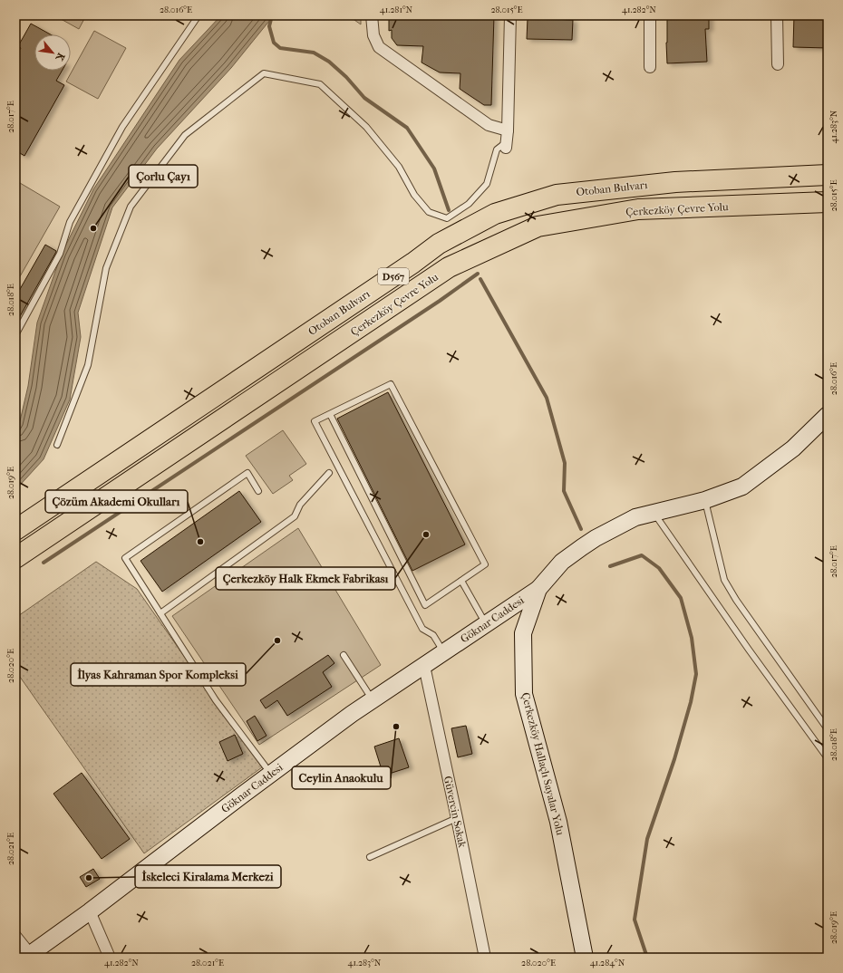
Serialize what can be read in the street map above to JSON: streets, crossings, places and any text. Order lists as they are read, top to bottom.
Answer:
{
  "streets": {
    "highway": ["Otoban Bulvarı", "Çerkezköy Çevre Yolu", "D567"],
    "main road": ["Göknar Caddesi", "Çerkezköy Hallaçlı Sayalar Yolu"],
    "street": ["Güvercin Sokak"]
  },
  "crossings": [
    ["Göknar Caddesi", "Çerkezköy Hallaçlı Sayalar Yolu"],
    ["Göknar Caddesi", "Güvercin Sokak"]
  ],
  "places": [
    "Çorlu Çayı",
    "Çerkezköy Halk Ekmek Fabrikası",
    "Çözüm Akademi Okulları",
    "İlyas Kahraman Spor Kompleksi",
    "Ceylin Anaokulu",
    "İskeleci Kiralama Merkezi"
  ],
  "north": "bottom right",
  "coordinates": [
    "28.016°E",
    "41.281°N",
    "28.015°E",
    "41.282°N",
    "28.017°E",
    "41.283°N",
    "28.018°E",
    "28.019°E",
    "28.020°E",
    "28.021°E",
    "41.284°N"
  ]
}
